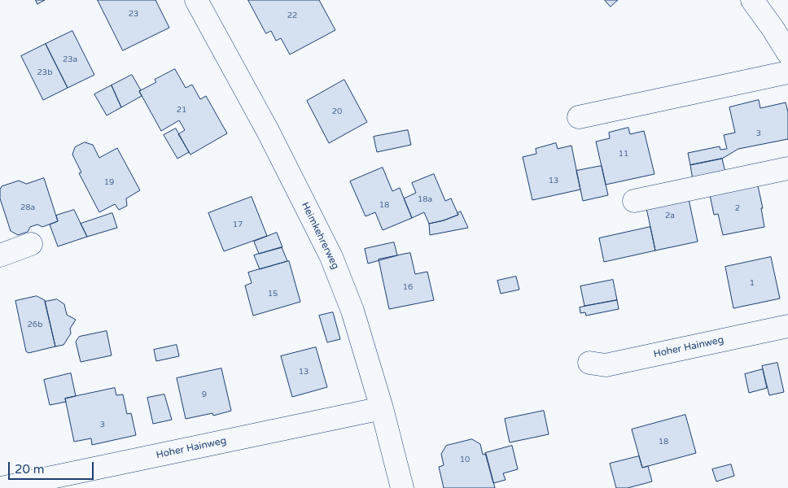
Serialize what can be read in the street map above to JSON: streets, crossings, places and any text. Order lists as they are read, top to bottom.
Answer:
{
  "streets": {
    "street": ["Heimkehrerweg", "Hoher Hainweg"]
  },
  "crossings": [
    ["Heimkehrerweg", "Hoher Hainweg"]
  ],
  "house_numbers": [
    "23",
    "22",
    "23a",
    "23b",
    "21",
    "20",
    "3",
    "11",
    "13",
    "19",
    "18a",
    "18",
    "28a",
    "2",
    "2a",
    "17",
    "1",
    "16",
    "15",
    "26b",
    "13",
    "9",
    "3",
    "18",
    "10"
  ],
  "scale_bar": "20 m"
}
